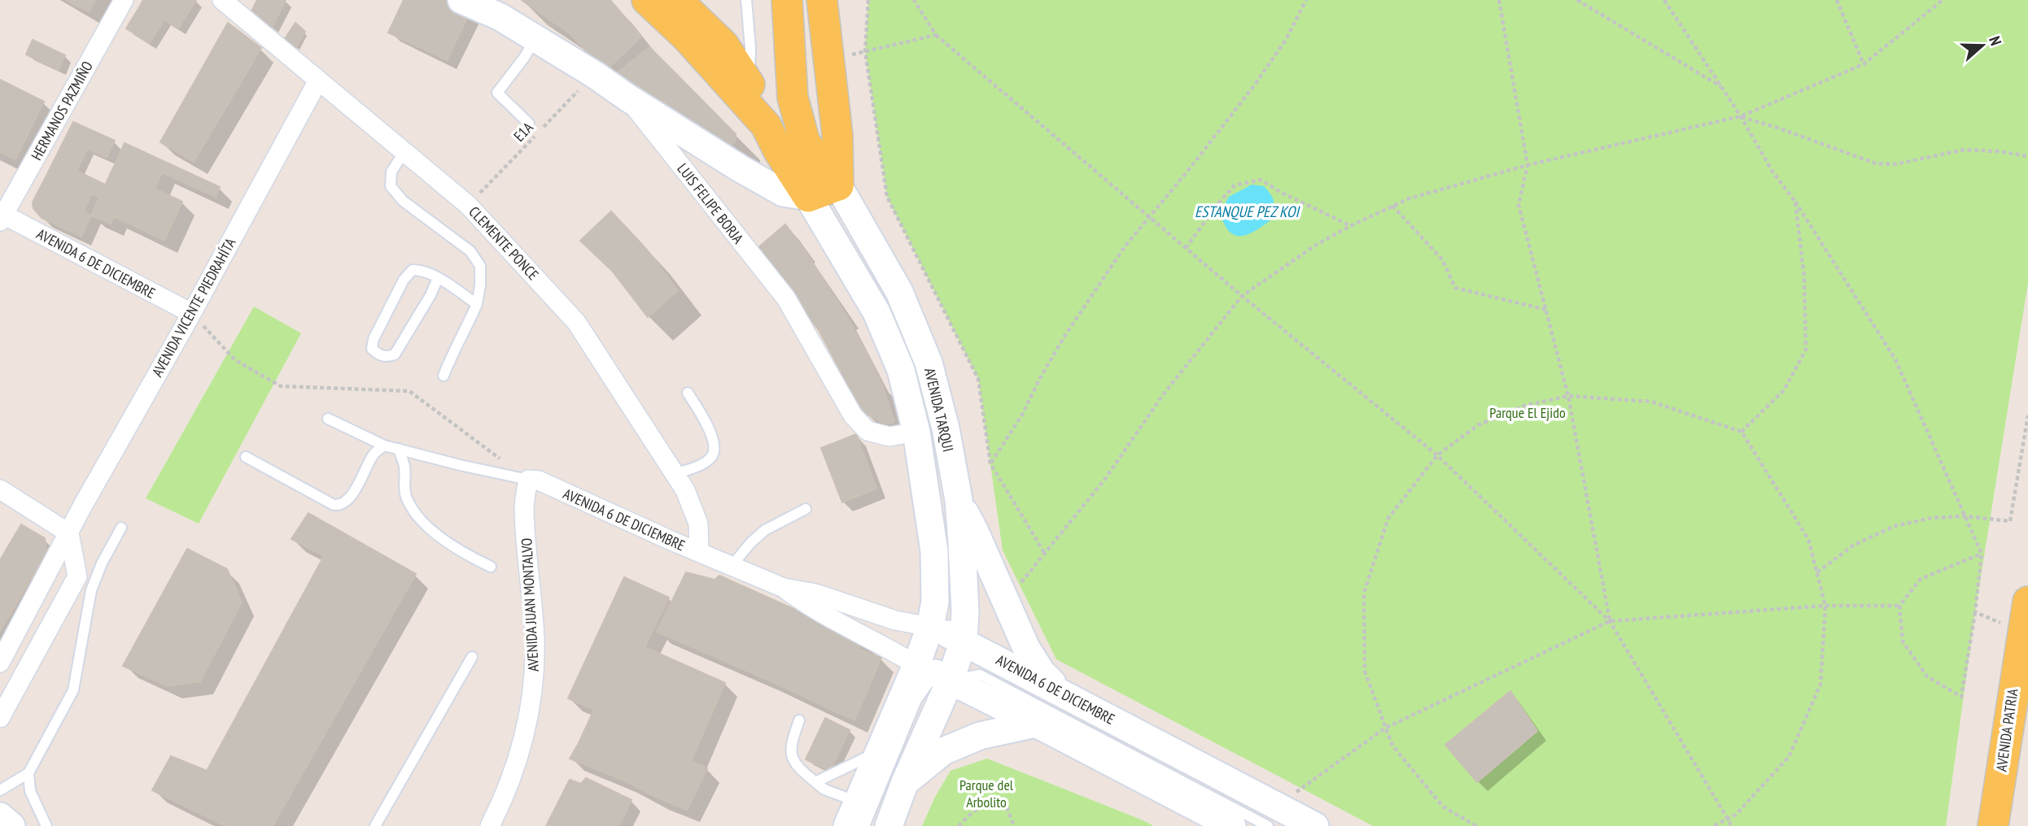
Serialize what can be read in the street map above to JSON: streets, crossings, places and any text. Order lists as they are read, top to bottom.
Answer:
{
  "streets": {
    "main road": [
      "LUIS FELIPE BORJA",
      "AVENIDA 6 DE DICIEMBRE",
      "AVENIDA TARQUI",
      "AVENIDA PATRIA"
    ],
    "street": [
      "HERMANOS PAZMIÑO",
      "CLEMENTE PONCE",
      "AVENIDA VICENTE PIEDRAHÍTA",
      "AVENIDA JUAN MONTALVO"
    ],
    "path": ["E1A"]
  },
  "crossings": [
    ["HERMANOS PAZMIÑO", "AVENIDA 6 DE DICIEMBRE"],
    ["E1A", "LUIS FELIPE BORJA"],
    ["E1A", "CLEMENTE PONCE"],
    ["LUIS FELIPE BORJA", "AVENIDA TARQUI"],
    ["CLEMENTE PONCE", "AVENIDA 6 DE DICIEMBRE"],
    ["CLEMENTE PONCE", "AVENIDA VICENTE PIEDRAHÍTA"],
    ["AVENIDA 6 DE DICIEMBRE", "AVENIDA VICENTE PIEDRAHÍTA"],
    ["AVENIDA 6 DE DICIEMBRE", "AVENIDA TARQUI"],
    ["AVENIDA 6 DE DICIEMBRE", "AVENIDA JUAN MONTALVO"]
  ],
  "water": ["ESTANQUE PEZ KOI"],
  "parks": ["Parque El Ejido", "Parque del Arbolito"],
  "north": "right"
}
